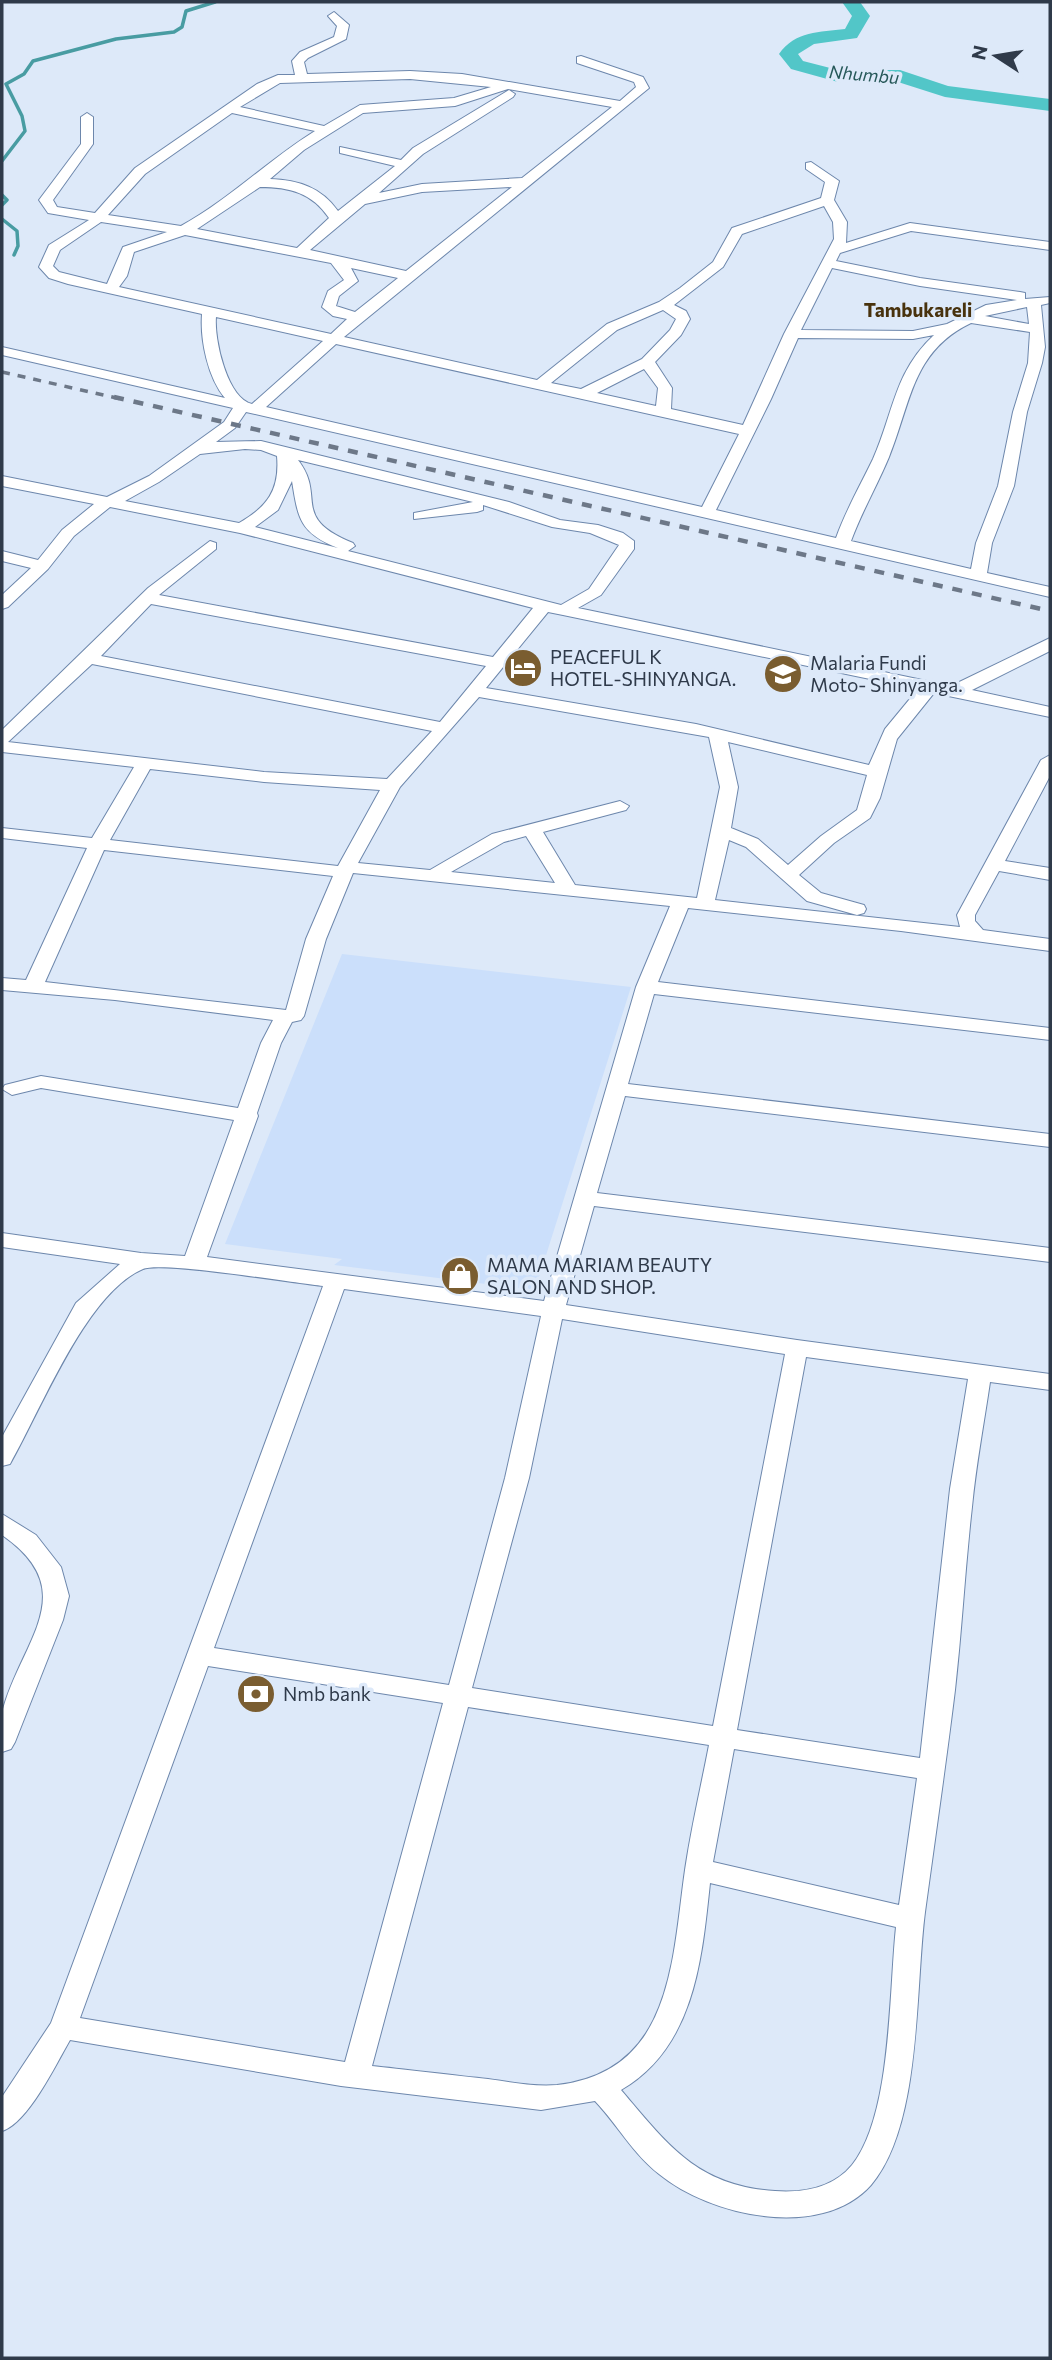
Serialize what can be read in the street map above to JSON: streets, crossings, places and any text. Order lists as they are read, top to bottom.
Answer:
{
  "districts": ["Tambukareli"],
  "water": ["Nhumbu"],
  "places": {
    "hotel": ["PEACEFUL K HOTEL-SHINYANGA."],
    "school or university": ["Malaria Fundi Moto- Shinyanga."],
    "shop": ["MAMA MARIAM BEAUTY SALON AND SHOP."],
    "bank": ["Nmb bank"]
  },
  "north": "left"
}
